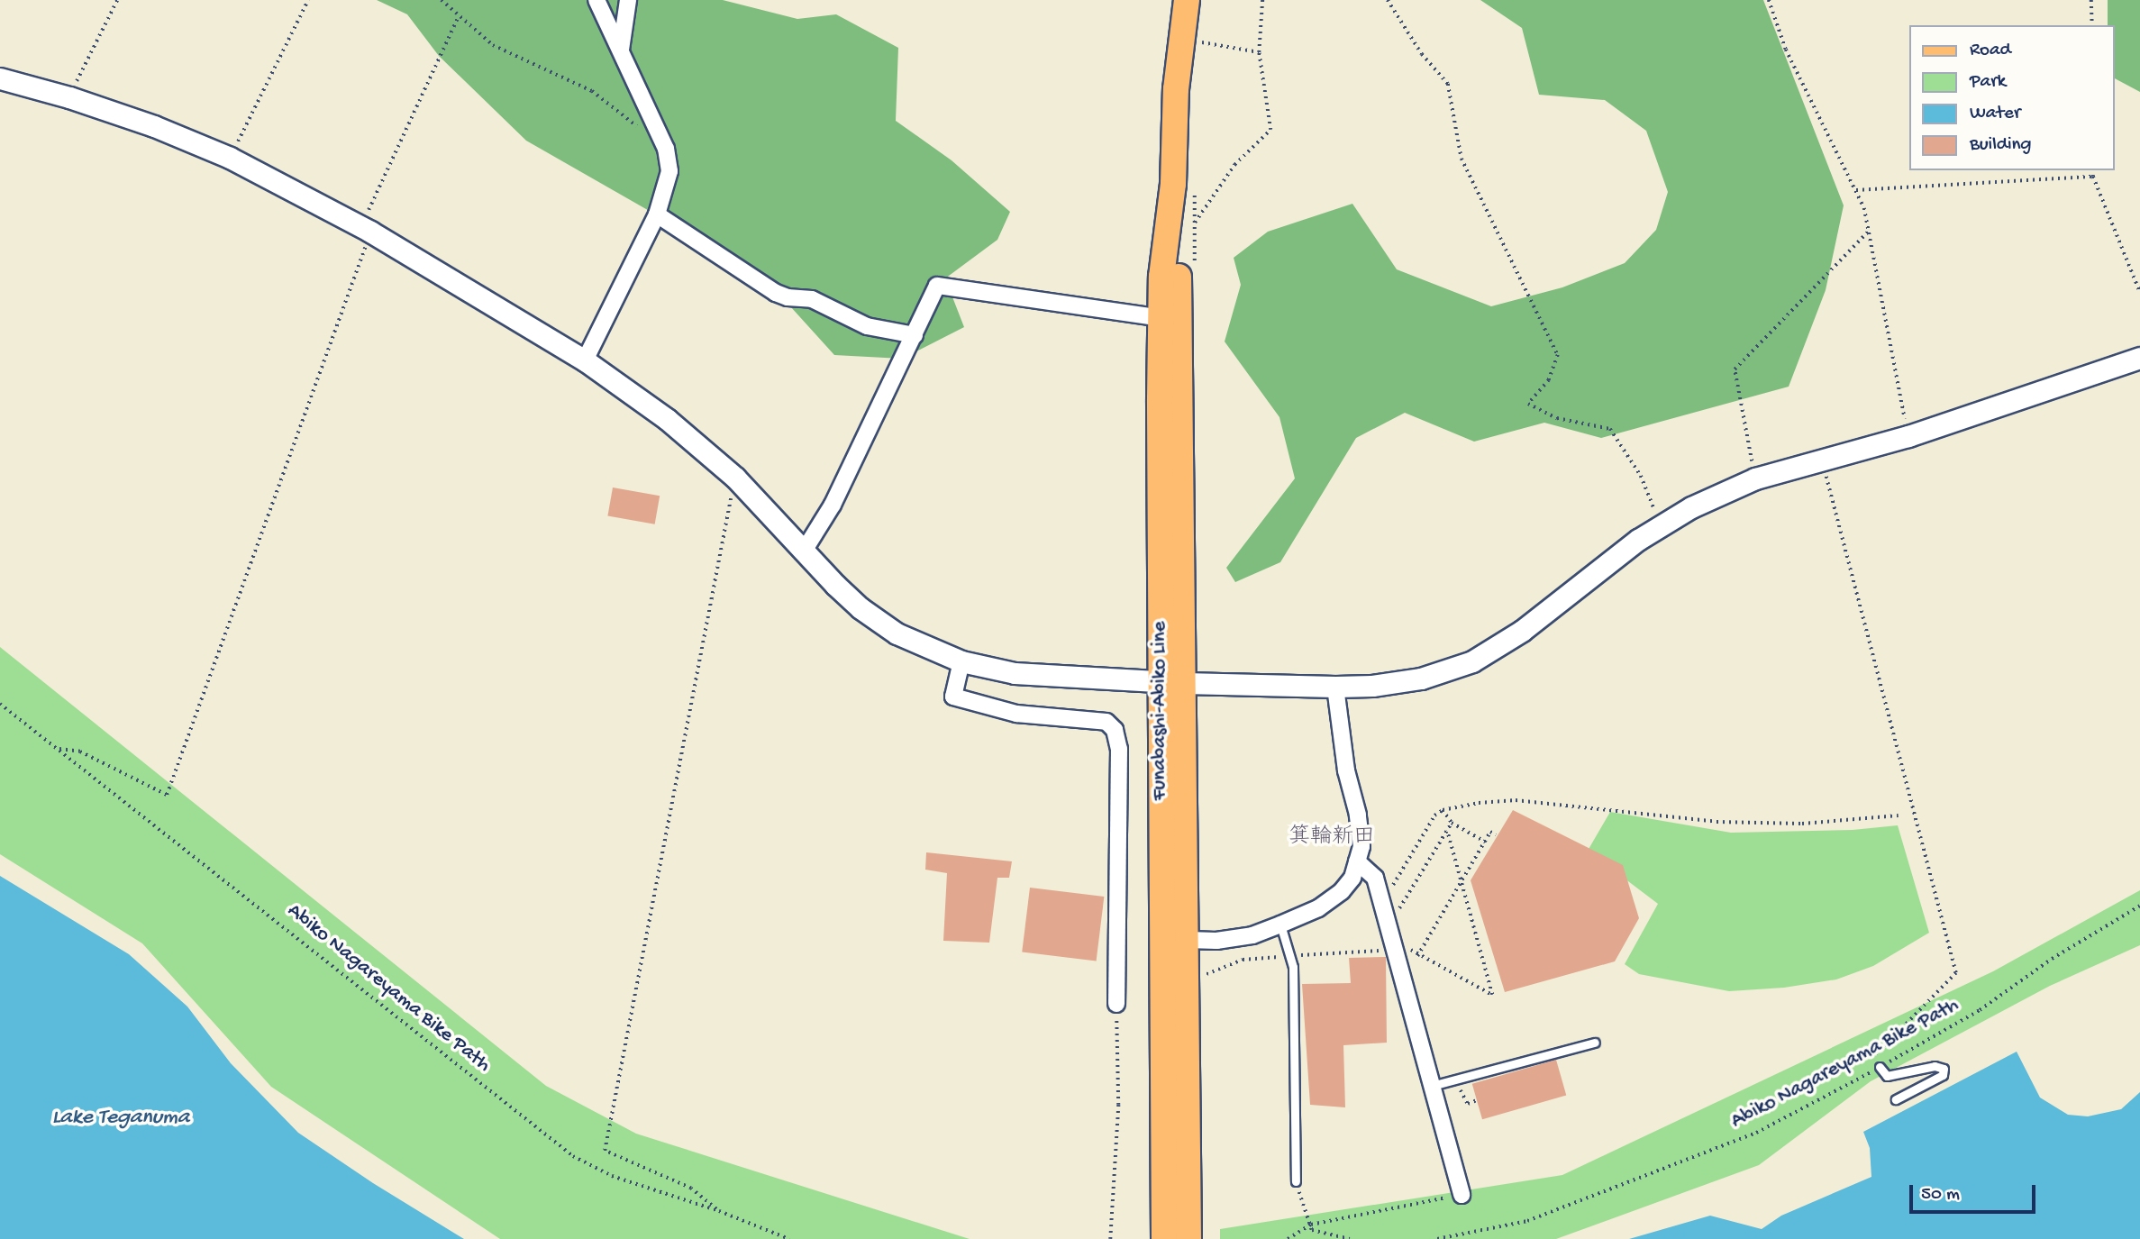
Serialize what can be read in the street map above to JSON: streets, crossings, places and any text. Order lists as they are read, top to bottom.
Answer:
{
  "streets": {
    "main road": ["Funabashi-Abiko Line"],
    "path": ["Abiko Nagareyama Bike Path"]
  },
  "districts": ["箕輪新田"],
  "water": ["Lake Teganuma"],
  "legend": [
    "Road",
    "Park",
    "Water",
    "Building"
  ],
  "scale_bar": "50 m"
}
